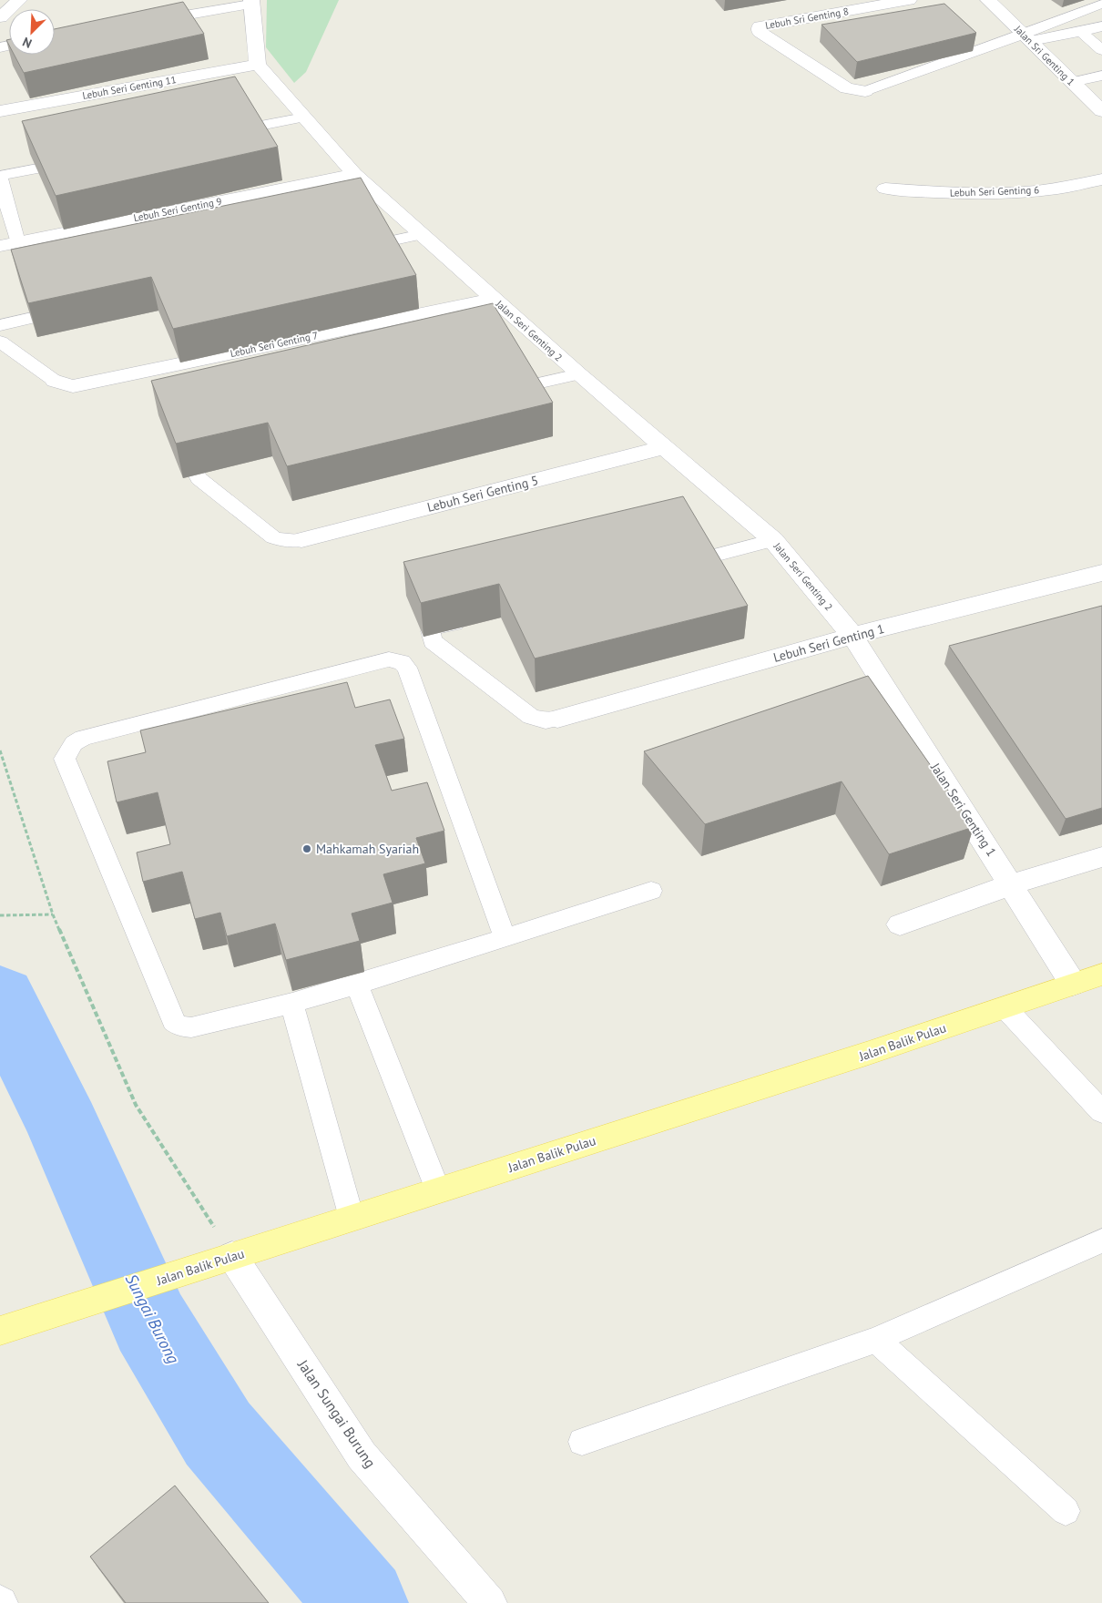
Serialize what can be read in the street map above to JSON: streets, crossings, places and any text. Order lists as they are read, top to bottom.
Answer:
{
  "streets": {
    "main road": ["Jalan Balik Pulau"],
    "street": [
      "Lebuh Sri Genting 8",
      "Jalan Sri Genting 1",
      "Lebuh Seri Genting 11",
      "Lebuh Seri Genting 6",
      "Lebuh Seri Genting 9",
      "Jalan Seri Genting 2",
      "Lebuh Seri Genting 7",
      "Lebuh Seri Genting 5",
      "Lebuh Seri Genting 1",
      "Jalan Seri Genting 1",
      "Jalan Sungai Burung"
    ]
  },
  "crossings": [
    ["Lebuh Seri Genting 11", "Jalan Seri Genting 2"],
    ["Lebuh Seri Genting 9", "Jalan Seri Genting 2"],
    ["Jalan Seri Genting 2", "Lebuh Seri Genting 7"],
    ["Jalan Seri Genting 2", "Lebuh Seri Genting 5"],
    ["Jalan Seri Genting 2", "Lebuh Seri Genting 1"],
    ["Jalan Seri Genting 2", "Jalan Seri Genting 1"],
    ["Lebuh Seri Genting 1", "Jalan Seri Genting 1"],
    ["Jalan Seri Genting 1", "Jalan Balik Pulau"],
    ["Jalan Balik Pulau", "Jalan Sungai Burung"]
  ],
  "water": ["Sungai Burong"],
  "places": ["Mahkamah Syariah"],
  "north": "bottom left"
}
